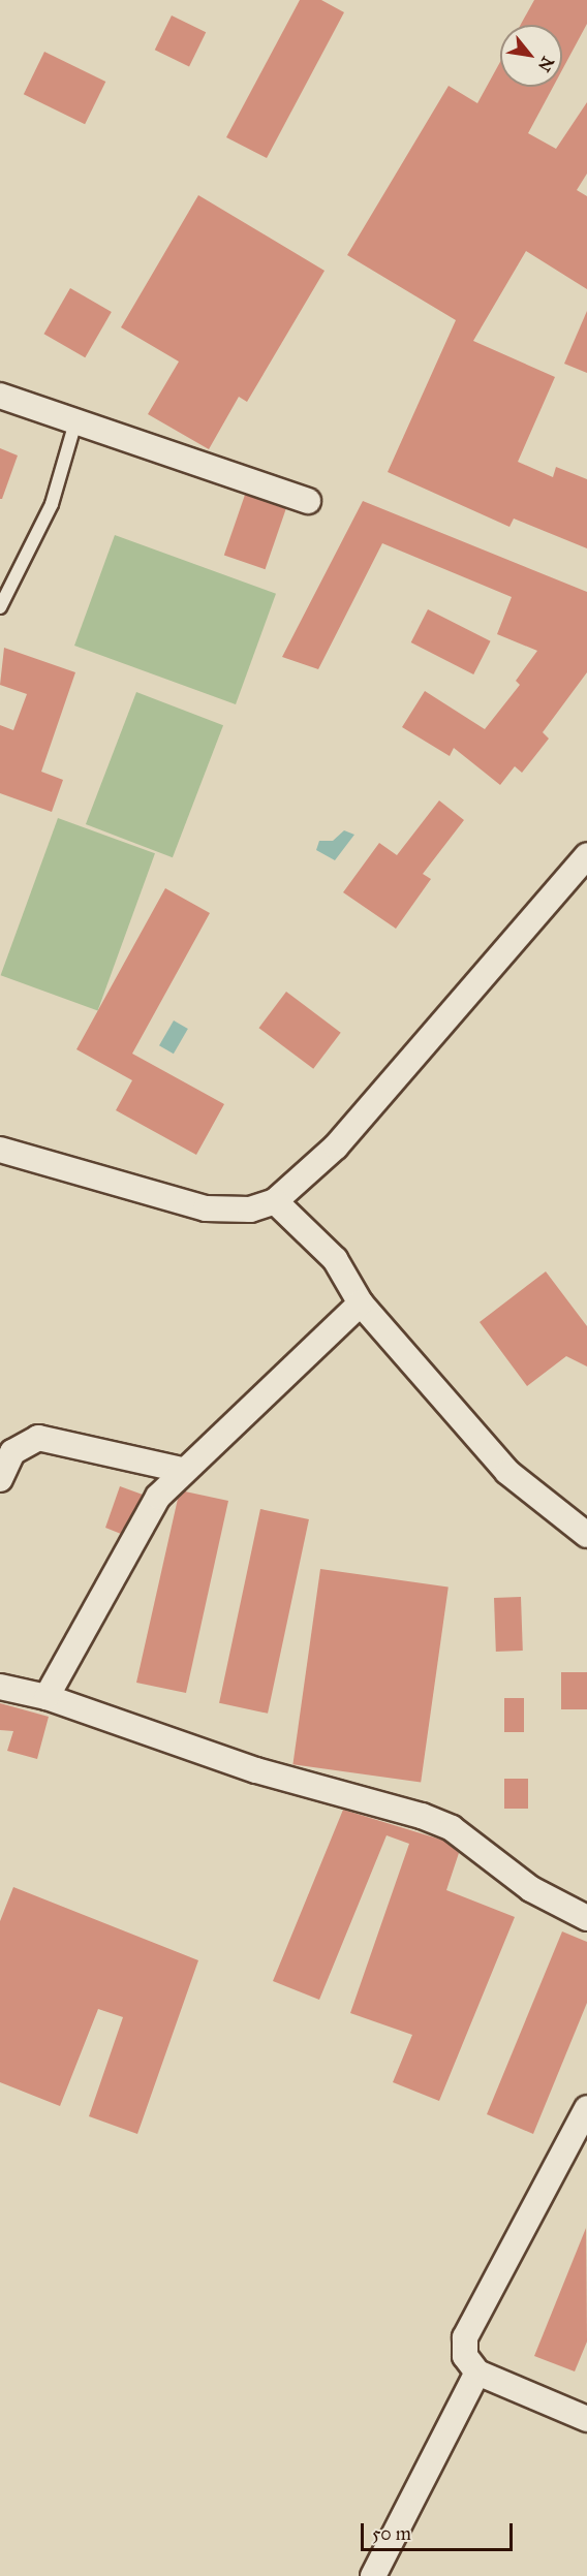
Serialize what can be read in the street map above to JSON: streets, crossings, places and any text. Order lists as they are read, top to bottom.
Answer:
{
  "scale_bar": "50 m",
  "north": "bottom right"
}
